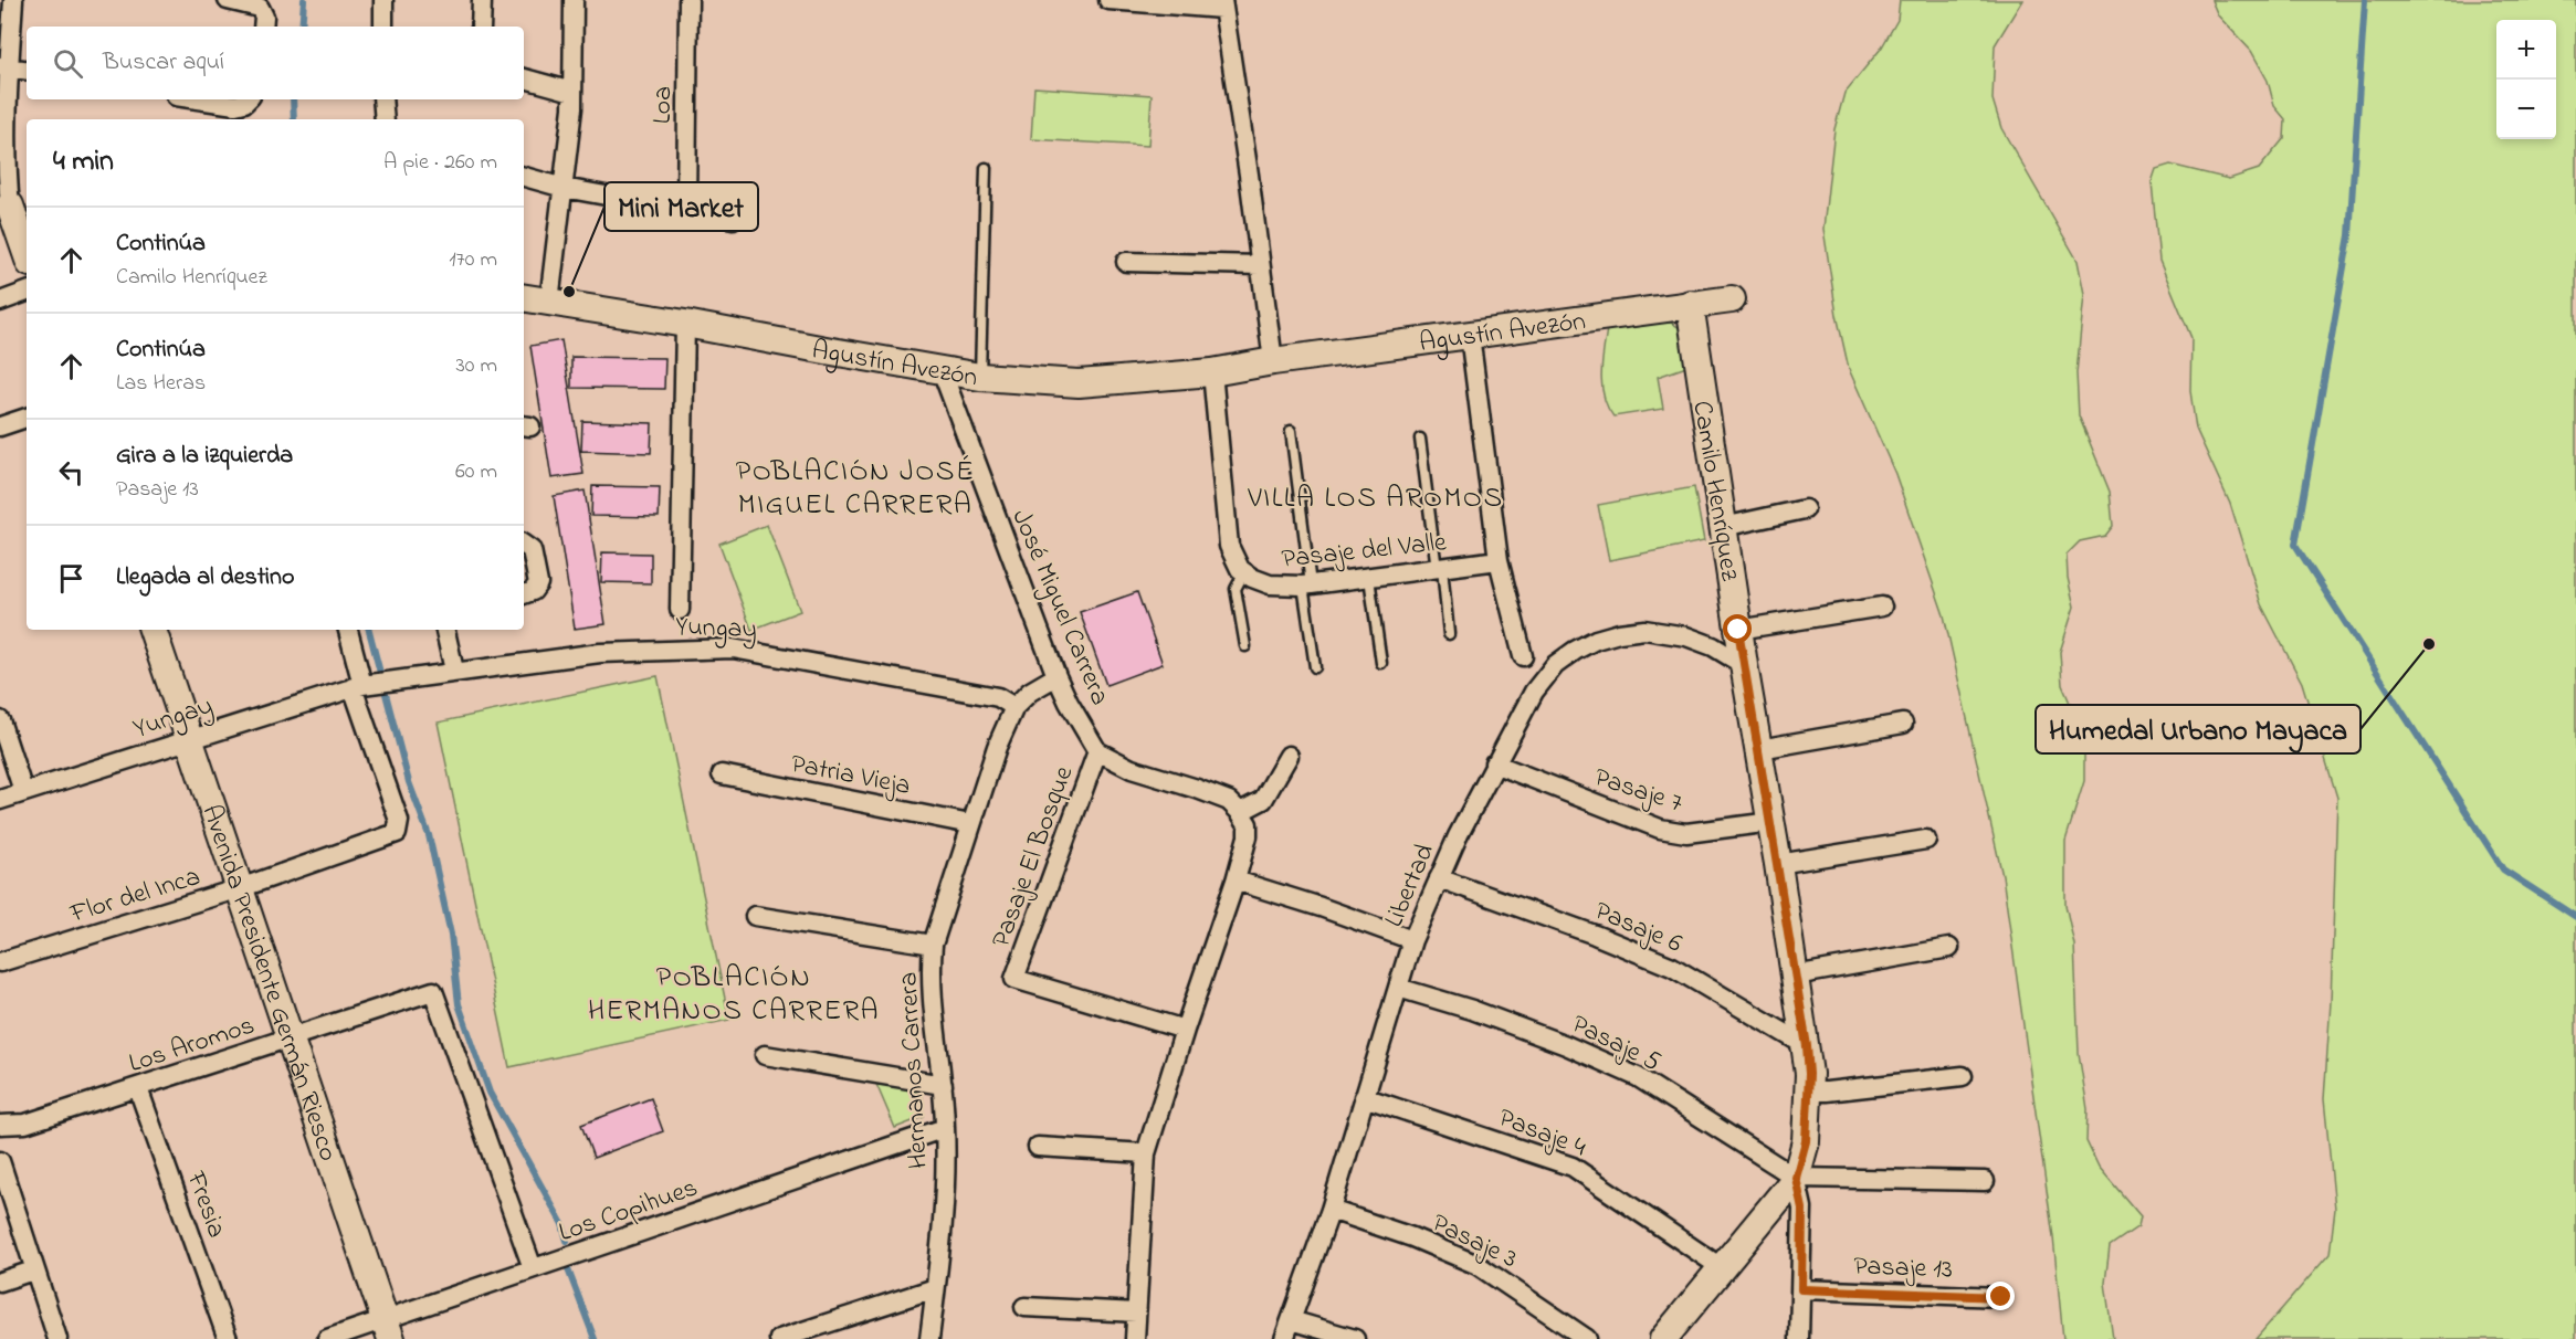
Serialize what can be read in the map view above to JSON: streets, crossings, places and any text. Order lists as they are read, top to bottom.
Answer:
{
  "streets": {
    "street": [
      "Loa",
      "Agustín Avezón",
      "Camilo Henríquez",
      "Pasaje del Valle",
      "José Miguel Carrera",
      "Yungay",
      "Patria Vieja",
      "Pasaje 7",
      "Pasaje El Bosque",
      "Libertad",
      "Flor del Inca",
      "Pasaje 6",
      "Avenida Presidente Germán Riesco",
      "Pasaje 5",
      "Los Aromos",
      "Hermanos Carrera",
      "Pasaje 4",
      "Fresia",
      "Los Copihues",
      "Pasaje 3",
      "Pasaje 13"
    ]
  },
  "crossings": [
    ["Agustín Avezón", "Camilo Henríquez"],
    ["Agustín Avezón", "Pasaje del Valle"],
    ["Agustín Avezón", "José Miguel Carrera"],
    ["Camilo Henríquez", "Pasaje 7"],
    ["Camilo Henríquez", "Libertad"],
    ["Camilo Henríquez", "Pasaje 6"],
    ["Camilo Henríquez", "Pasaje 5"],
    ["Camilo Henríquez", "Pasaje 4"],
    ["José Miguel Carrera", "Pasaje El Bosque"],
    ["José Miguel Carrera", "Hermanos Carrera"],
    ["Yungay", "Flor del Inca"],
    ["Yungay", "Avenida Presidente Germán Riesco"],
    ["Yungay", "Hermanos Carrera"],
    ["Patria Vieja", "Hermanos Carrera"],
    ["Pasaje 7", "Libertad"],
    ["Libertad", "Pasaje 6"],
    ["Libertad", "Pasaje 5"],
    ["Libertad", "Pasaje 4"],
    ["Libertad", "Pasaje 3"],
    ["Flor del Inca", "Avenida Presidente Germán Riesco"],
    ["Avenida Presidente Germán Riesco", "Los Aromos"],
    ["Avenida Presidente Germán Riesco", "Los Copihues"],
    ["Los Aromos", "Fresia"],
    ["Los Aromos", "Los Copihues"],
    ["Hermanos Carrera", "Los Copihues"]
  ],
  "districts": ["POBLACIÓN JOSÉ MIGUEL CARRERA", "VILLA LOS AROMOS", "POBLACIÓN HERMANOS CARRERA"],
  "places": ["Mini Market", "Humedal Urbano Mayaca"],
  "page": {
    "map_buttons": ["+", "−"],
    "search": "Buscar aquí",
    "heading": ["4 min", "A pie · 260 m"],
    "list": [
      ["Continúa", "Camilo Henríquez", "170 m"],
      ["Continúa", "Las Heras", "30 m"],
      ["Gira a la izquierda", "Pasaje 13", "60 m"],
      "Llegada al destino"
    ]
  }
}
